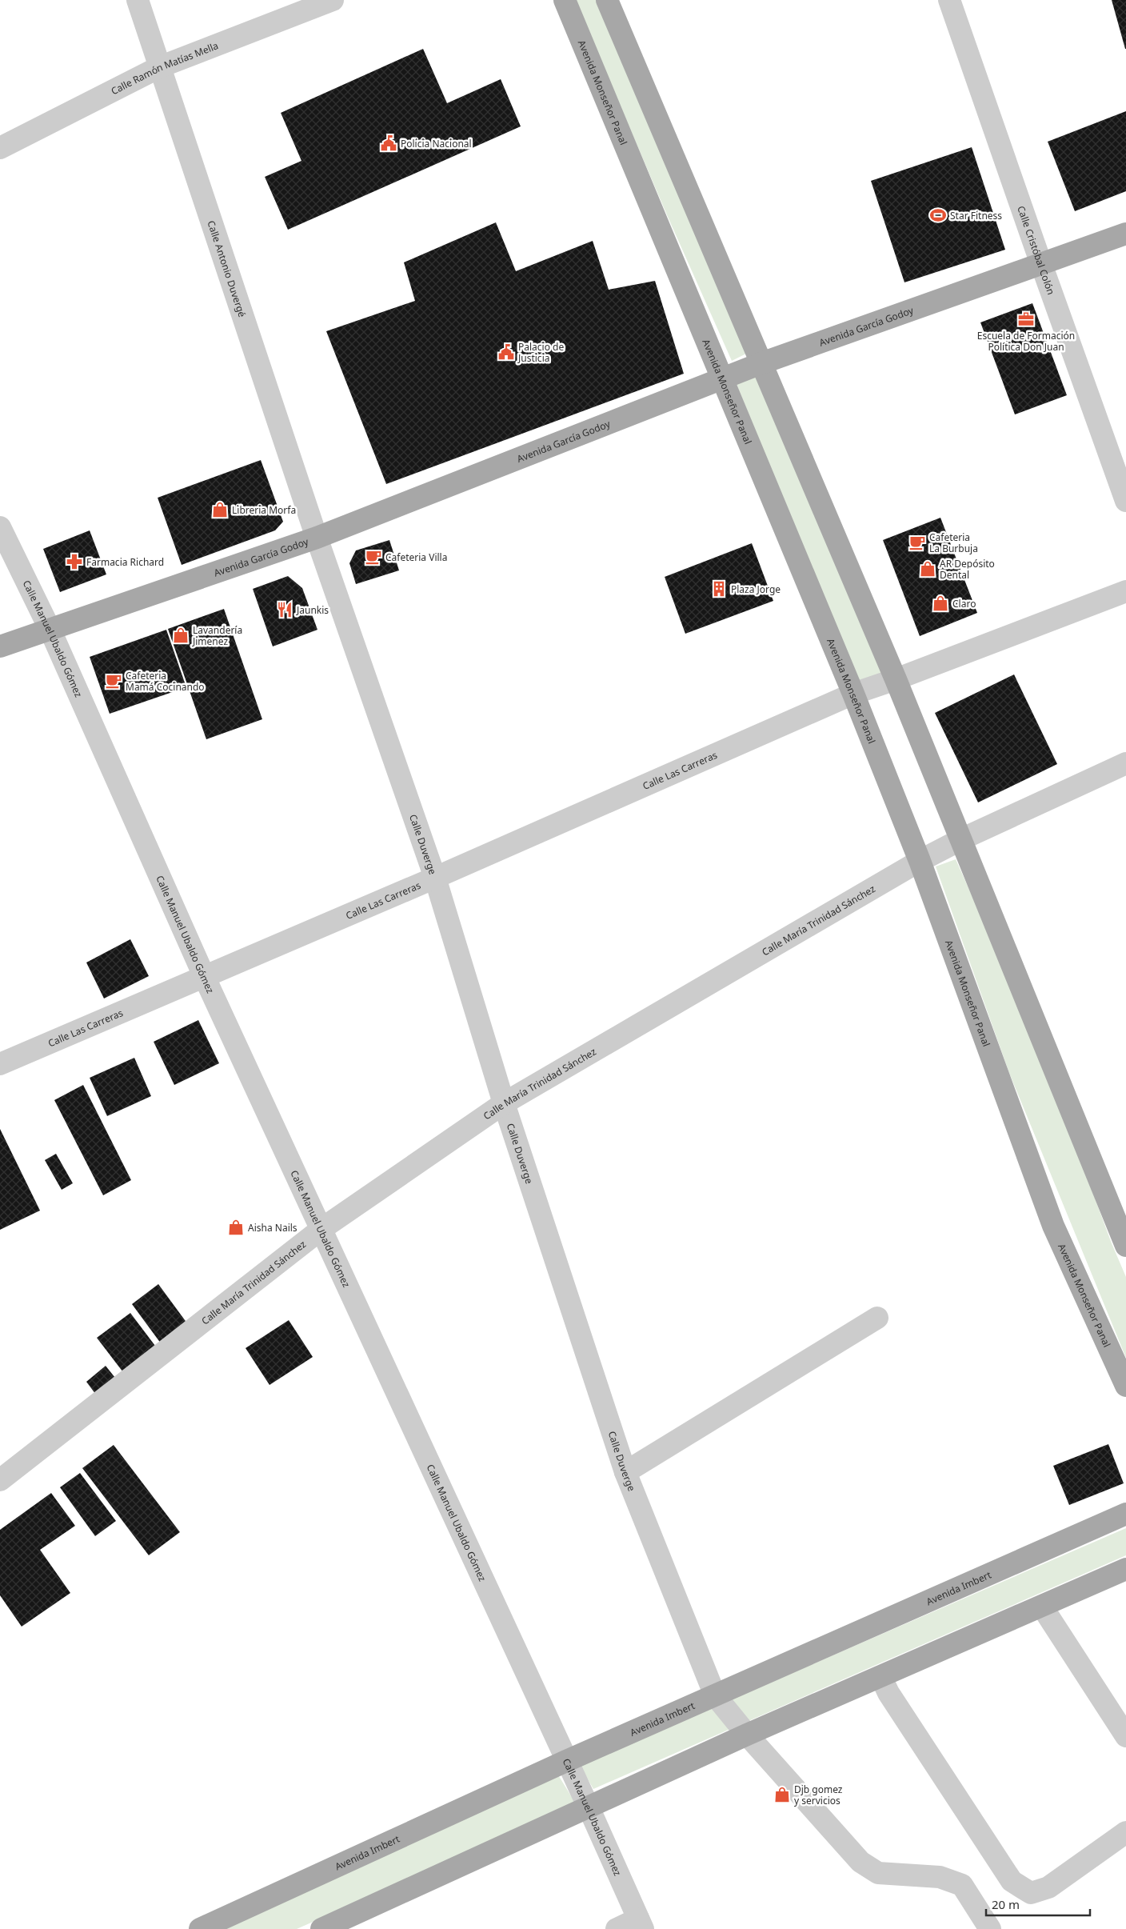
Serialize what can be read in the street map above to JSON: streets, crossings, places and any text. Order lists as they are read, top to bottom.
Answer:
{
  "streets": {
    "main road": ["Avenida Monseñor Panal", "Avenida García Godoy", "Avenida Imbert"],
    "street": [
      "Calle Ramón Matías Mella",
      "Calle Cristóbal Colón",
      "Calle Antonio Duvergé",
      "Calle Manuel Ubaldo Gómez",
      "Calle Las Carreras",
      "Calle Duverge",
      "Calle María Trinidad Sánchez"
    ]
  },
  "crossings": [
    ["Calle Ramón Matías Mella", "Calle Antonio Duvergé"],
    ["Avenida Monseñor Panal", "Avenida García Godoy"],
    ["Avenida Monseñor Panal", "Calle Las Carreras"],
    ["Avenida Monseñor Panal", "Calle María Trinidad Sánchez"],
    ["Calle Cristóbal Colón", "Avenida García Godoy"],
    ["Calle Antonio Duvergé", "Avenida García Godoy"],
    ["Calle Antonio Duvergé", "Calle Duverge"],
    ["Avenida García Godoy", "Calle Manuel Ubaldo Gómez"],
    ["Avenida García Godoy", "Calle Duverge"],
    ["Calle Manuel Ubaldo Gómez", "Calle Las Carreras"],
    ["Calle Manuel Ubaldo Gómez", "Calle María Trinidad Sánchez"],
    ["Calle Manuel Ubaldo Gómez", "Avenida Imbert"],
    ["Calle Las Carreras", "Calle Duverge"],
    ["Calle Duverge", "Calle María Trinidad Sánchez"],
    ["Calle Duverge", "Avenida Imbert"]
  ],
  "places": {
    "public building": ["Policia Nacional", "Palacio de Justicia"],
    "sports": ["Star Fitness"],
    "office": ["Escuela de Formación Política Don Juan"],
    "shop": [
      "Libreria Morfa",
      "AR Depósito Dental",
      "Claro",
      "Lavandería Jimenez",
      "Aisha Nails",
      "Djb gomez y servicios"
    ],
    "cafe": ["Cafeteria La Burbuja", "Cafeteria Villa", "Cafeteria Mamá Cocinando"],
    "pharmacy": ["Farmacia Richard"],
    "building": ["Plaza Jorge"],
    "restaurant": ["Jaunkis"]
  },
  "scale_bar": "20 m"
}
